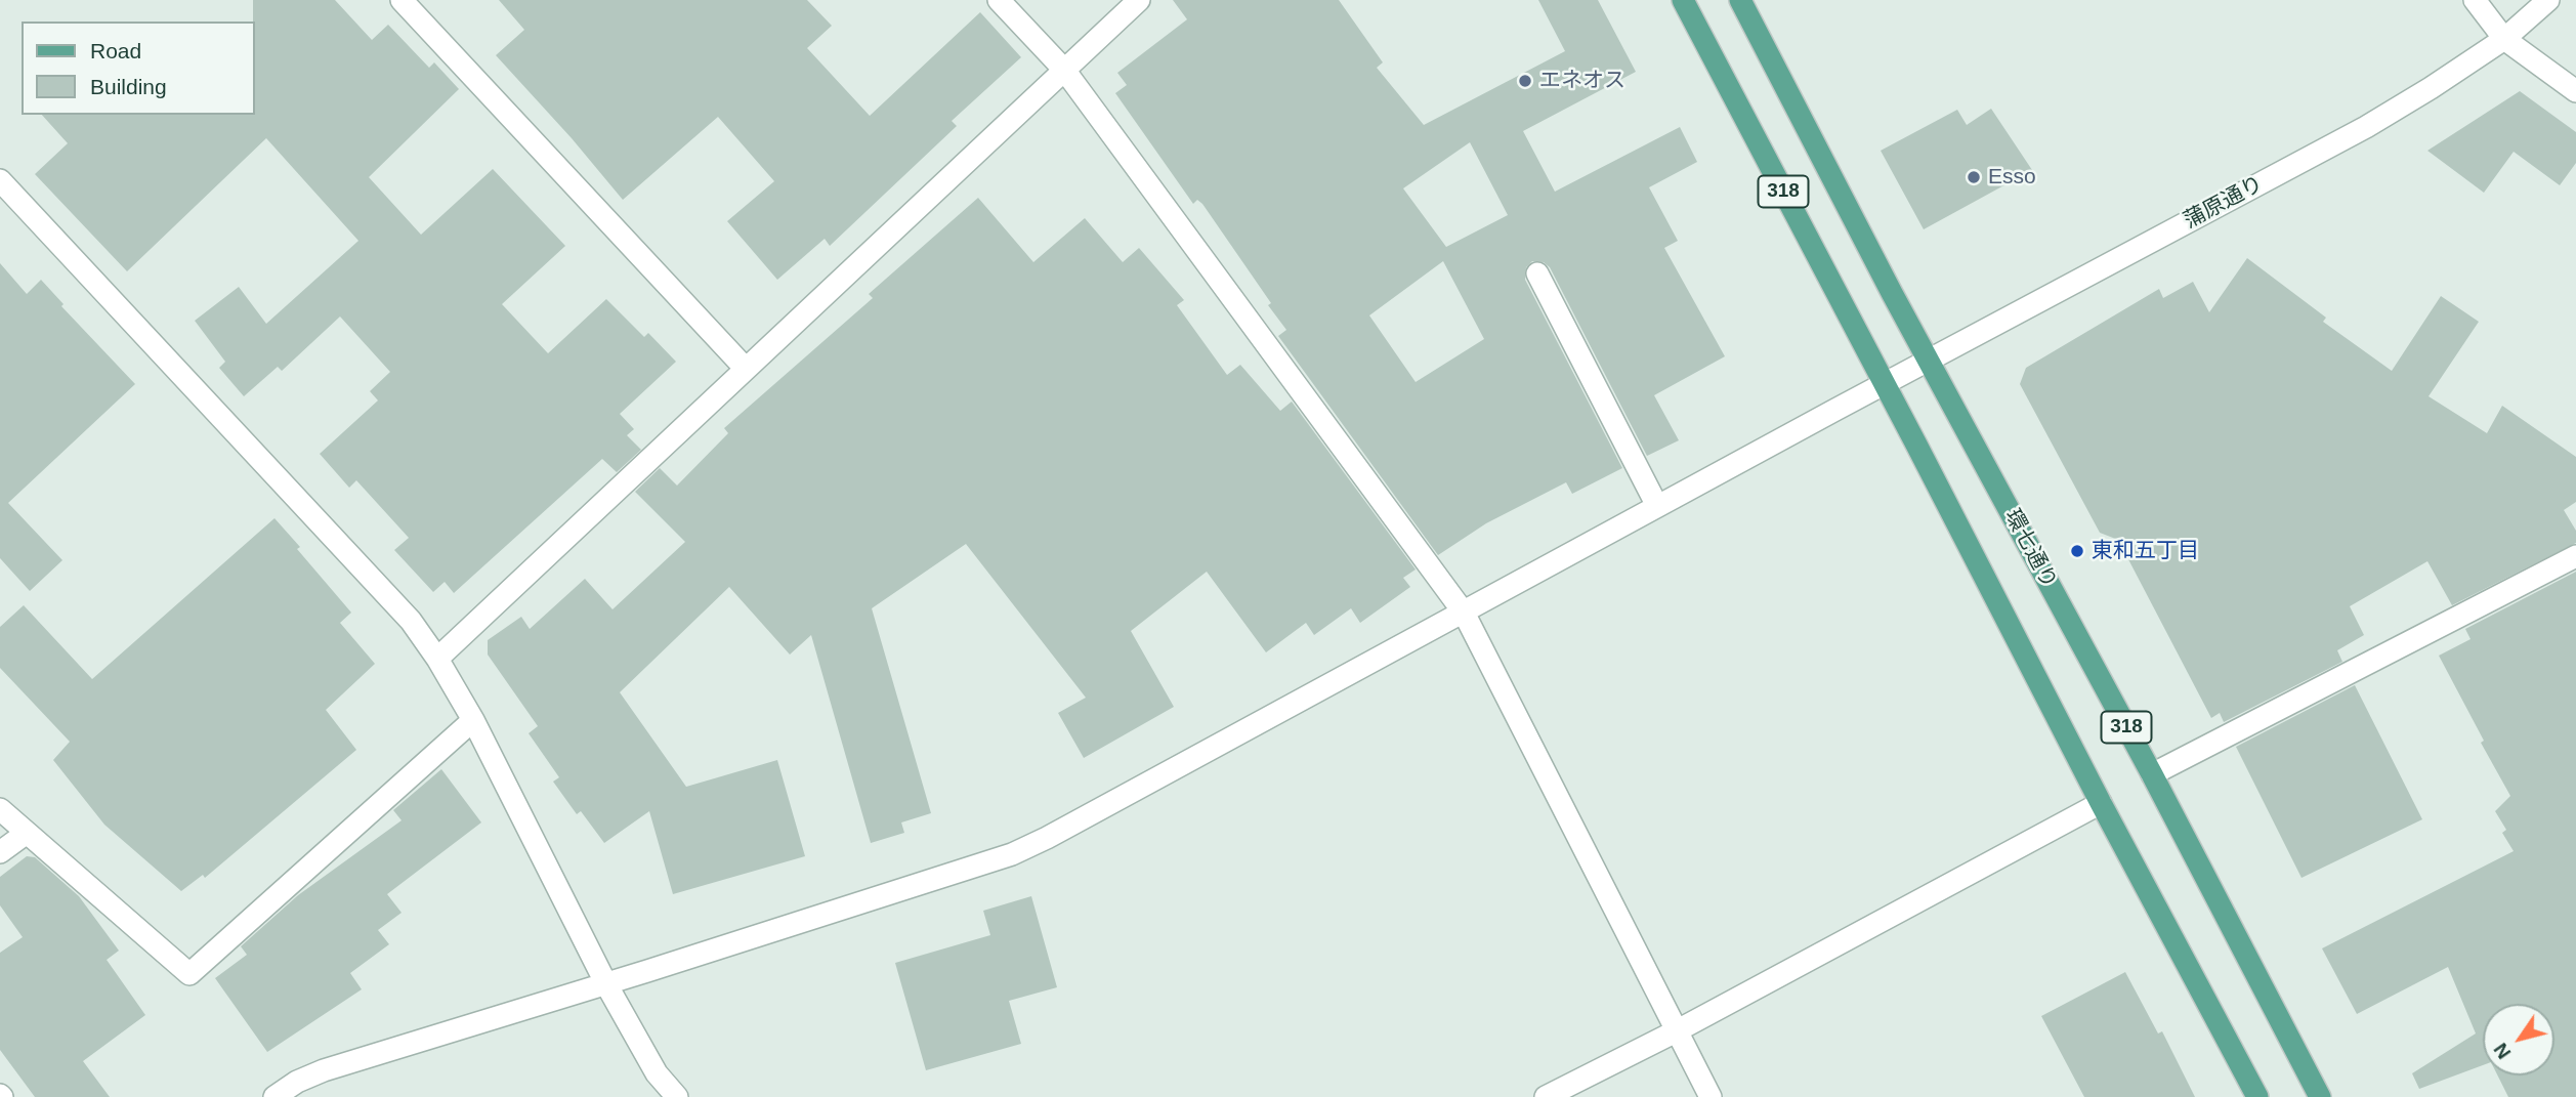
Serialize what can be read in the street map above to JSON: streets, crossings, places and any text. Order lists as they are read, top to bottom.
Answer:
{
  "streets": {
    "main road": ["318", "環七通り"],
    "street": ["蒲原通り"]
  },
  "crossings": [
    ["318", "蒲原通り"],
    ["蒲原通り", "環七通り"]
  ],
  "places": ["エネオス", "Esso", "東和五丁目"],
  "legend": ["Road", "Building"],
  "north": "bottom left"
}
